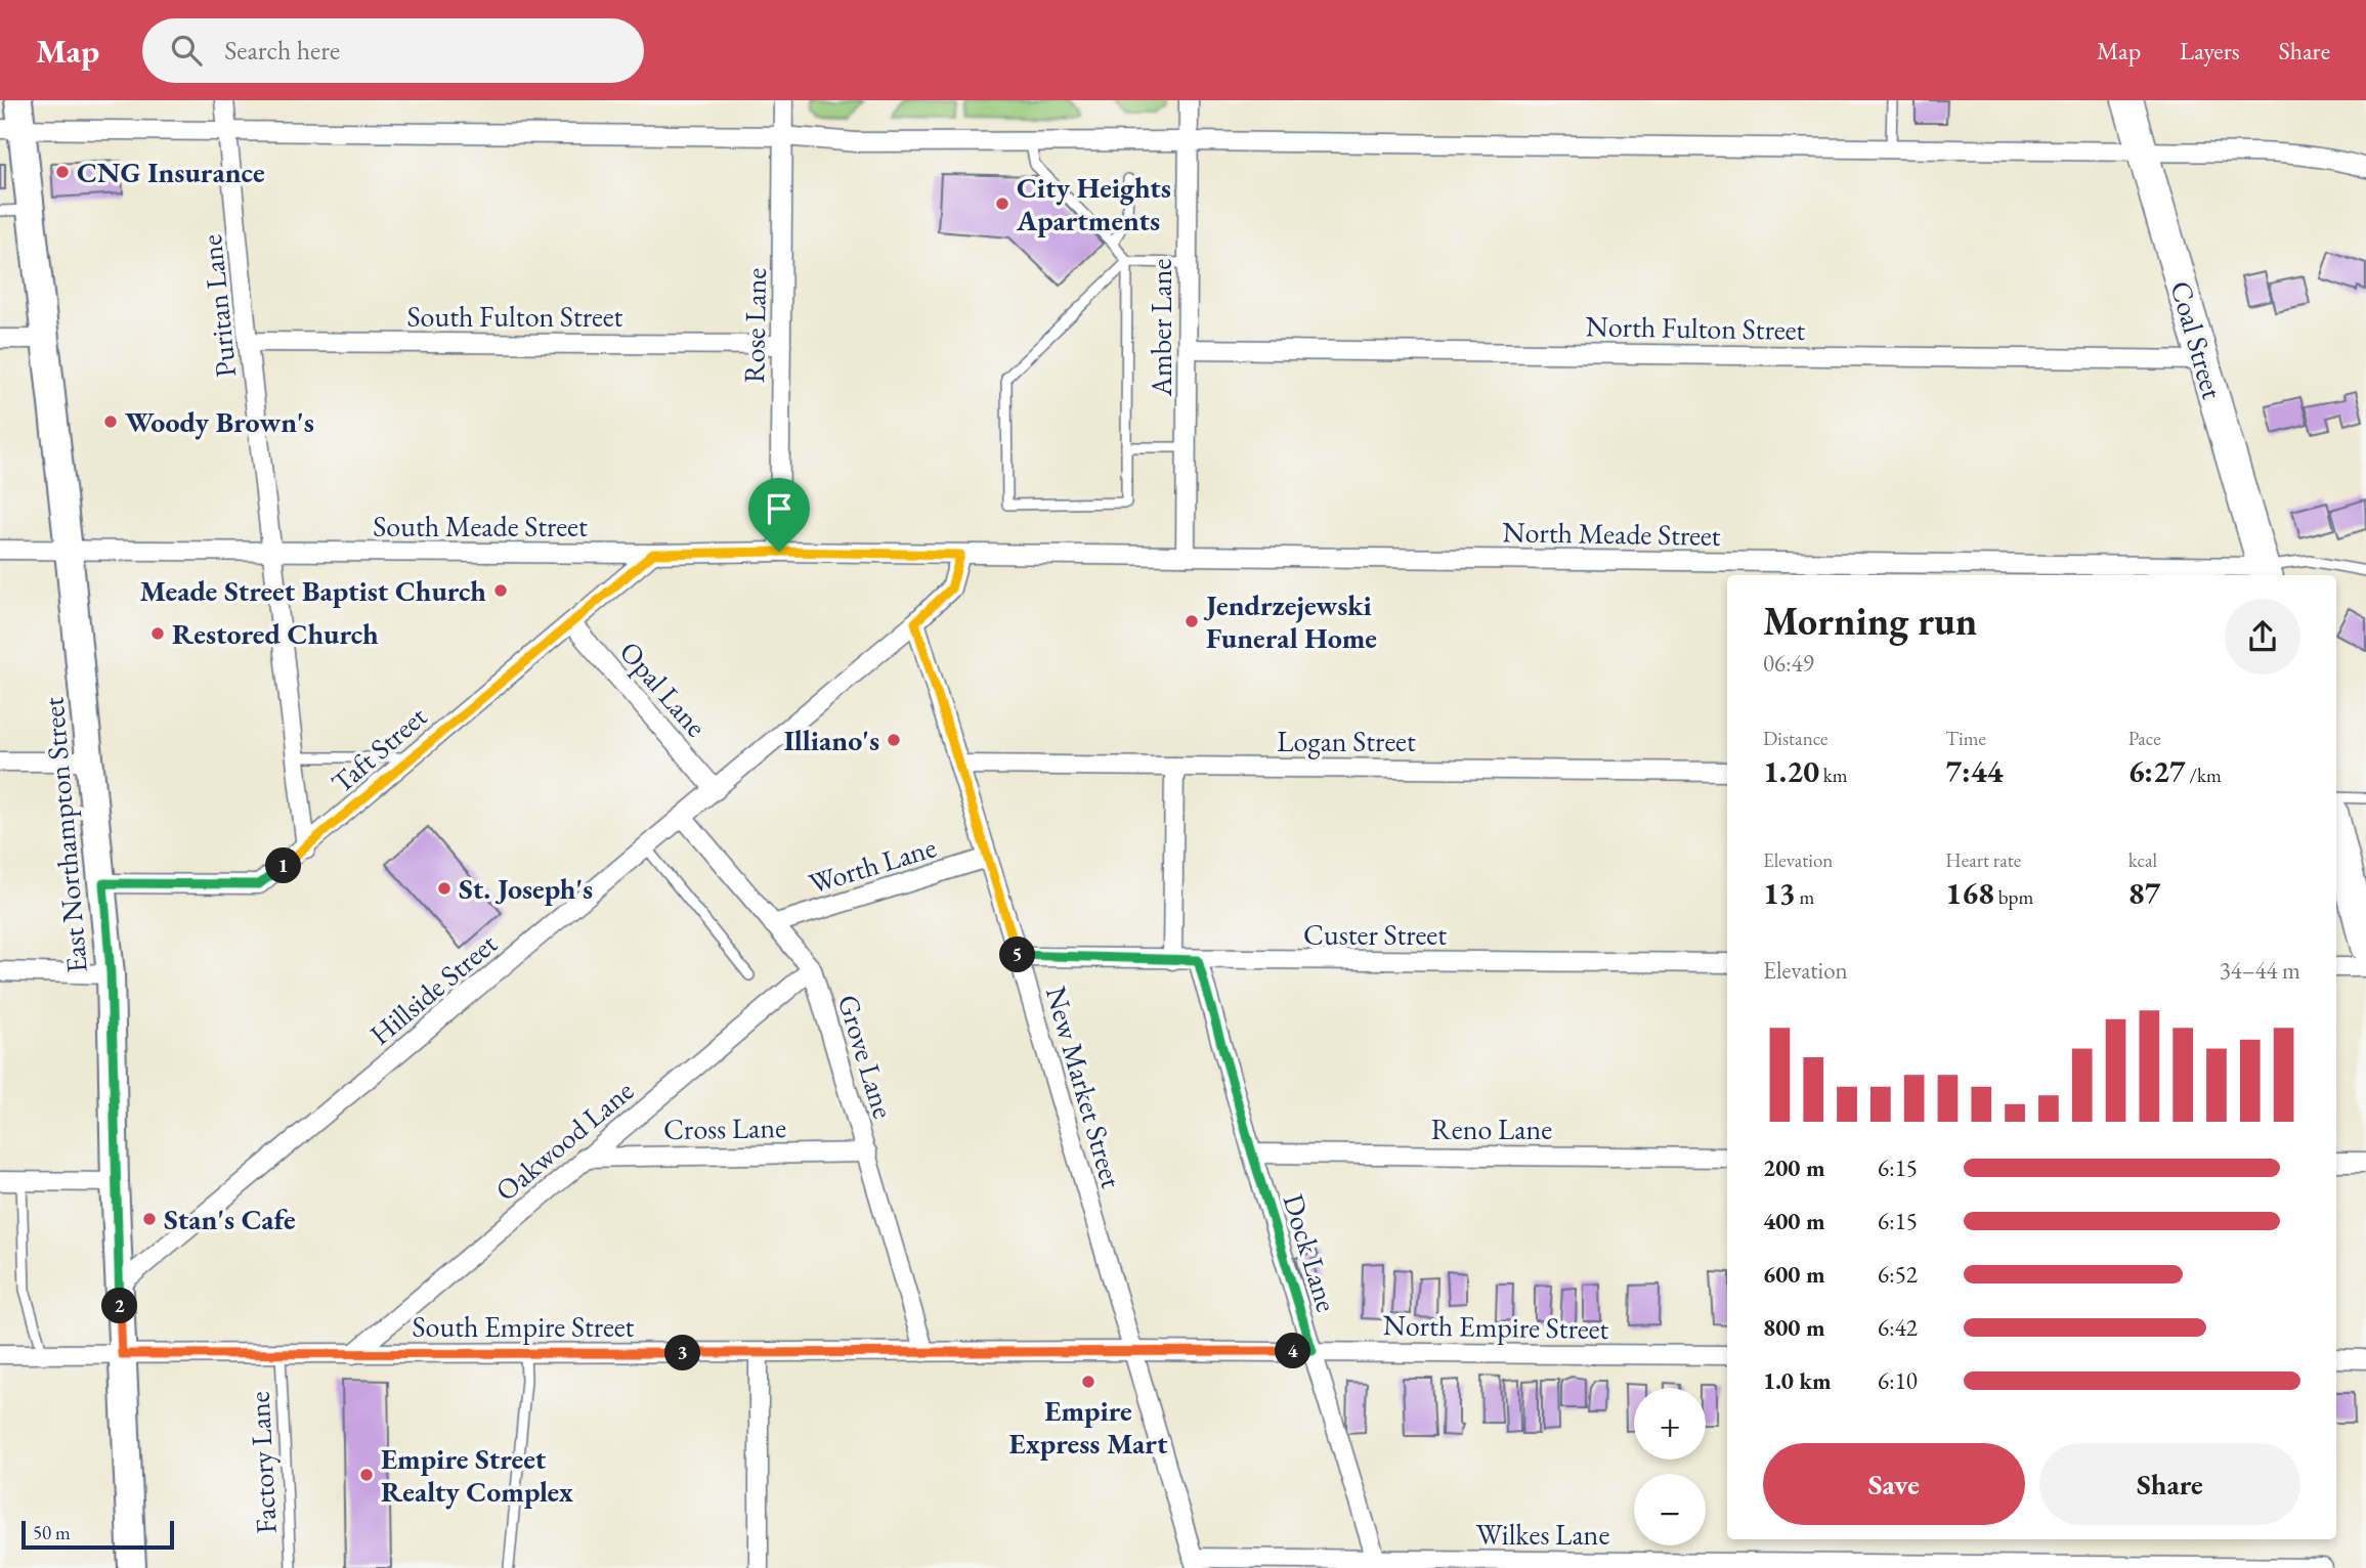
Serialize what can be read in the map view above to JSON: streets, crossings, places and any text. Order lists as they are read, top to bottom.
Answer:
{
  "streets": {
    "main road": ["Coal Street", "East Northampton Street"],
    "street": [
      "Puritan Lane",
      "South Fulton Street",
      "Rose Lane",
      "Amber Lane",
      "North Fulton Street",
      "South Meade Street",
      "North Meade Street",
      "Opal Lane",
      "Logan Street",
      "Taft Street",
      "Worth Lane",
      "Custer Street",
      "Hillside Street",
      "Grove Lane",
      "New Market Street",
      "Cross Lane",
      "Reno Lane",
      "Oakwood Lane",
      "Dock Lane",
      "South Empire Street",
      "North Empire Street",
      "Wilkes Lane"
    ],
    "lane": ["Factory Lane"]
  },
  "crossings": [
    ["Puritan Lane", "South Fulton Street"],
    ["Puritan Lane", "South Meade Street"],
    ["Puritan Lane", "Taft Street"],
    ["South Fulton Street", "Rose Lane"],
    ["Rose Lane", "South Meade Street"],
    ["Amber Lane", "North Fulton Street"],
    ["Amber Lane", "North Meade Street"],
    ["North Fulton Street", "Coal Street"],
    ["Coal Street", "North Meade Street"],
    ["South Meade Street", "North Meade Street"],
    ["South Meade Street", "Taft Street"],
    ["South Meade Street", "East Northampton Street"],
    ["South Meade Street", "Hillside Street"],
    ["North Meade Street", "Hillside Street"],
    ["Opal Lane", "Taft Street"],
    ["Opal Lane", "Hillside Street"],
    ["Logan Street", "New Market Street"],
    ["Taft Street", "East Northampton Street"],
    ["East Northampton Street", "Hillside Street"],
    ["East Northampton Street", "South Empire Street"],
    ["Worth Lane", "Grove Lane"],
    ["Worth Lane", "New Market Street"],
    ["Custer Street", "New Market Street"],
    ["Custer Street", "Dock Lane"],
    ["Hillside Street", "Grove Lane"],
    ["Hillside Street", "New Market Street"],
    ["Grove Lane", "Cross Lane"],
    ["Grove Lane", "Oakwood Lane"],
    ["Grove Lane", "South Empire Street"],
    ["New Market Street", "South Empire Street"],
    ["New Market Street", "North Empire Street"],
    ["New Market Street", "Wilkes Lane"],
    ["Cross Lane", "Oakwood Lane"],
    ["Reno Lane", "Dock Lane"],
    ["Oakwood Lane", "South Empire Street"],
    ["Dock Lane", "North Empire Street"],
    ["Dock Lane", "Wilkes Lane"],
    ["South Empire Street", "North Empire Street"],
    ["South Empire Street", "Factory Lane"]
  ],
  "places": [
    "CNG Insurance",
    "City Heights Apartments",
    "Woody Brown's",
    "Meade Street Baptist Church",
    "Jendrzejewski Funeral Home",
    "Restored Church",
    "Illiano's",
    "St. Joseph's",
    "Stan's Cafe",
    "Empire Express Mart",
    "Empire Street Realty Complex"
  ],
  "scale_bar": "50 m",
  "page": {
    "header": "Map",
    "search": "Search here",
    "nav": ["Map", "Layers", "Share"],
    "heading": ["Morning run", "06:49"],
    "stats": [
      ["Distance", "1.20 km"],
      ["Time", "7:44"],
      ["Pace", "6:27 /km"],
      ["Elevation", "13 m"],
      ["Heart rate", "168 bpm"],
      ["kcal", "87"]
    ],
    "pins": [
      "1",
      "5",
      "2",
      "4",
      "3"
    ],
    "chart": ["Elevation", "34–44 m"],
    "list": [
      {
        "name": "200 m",
        "note": "6:15"
      },
      {
        "name": "400 m",
        "note": "6:15"
      },
      {
        "name": "600 m",
        "note": "6:52"
      },
      {
        "name": "800 m",
        "note": "6:42"
      },
      {
        "name": "1.0 km",
        "note": "6:10"
      }
    ],
    "map_buttons": ["+", "−"],
    "buttons": ["Save", "Share"],
    "scale": "50 m"
  }
}
